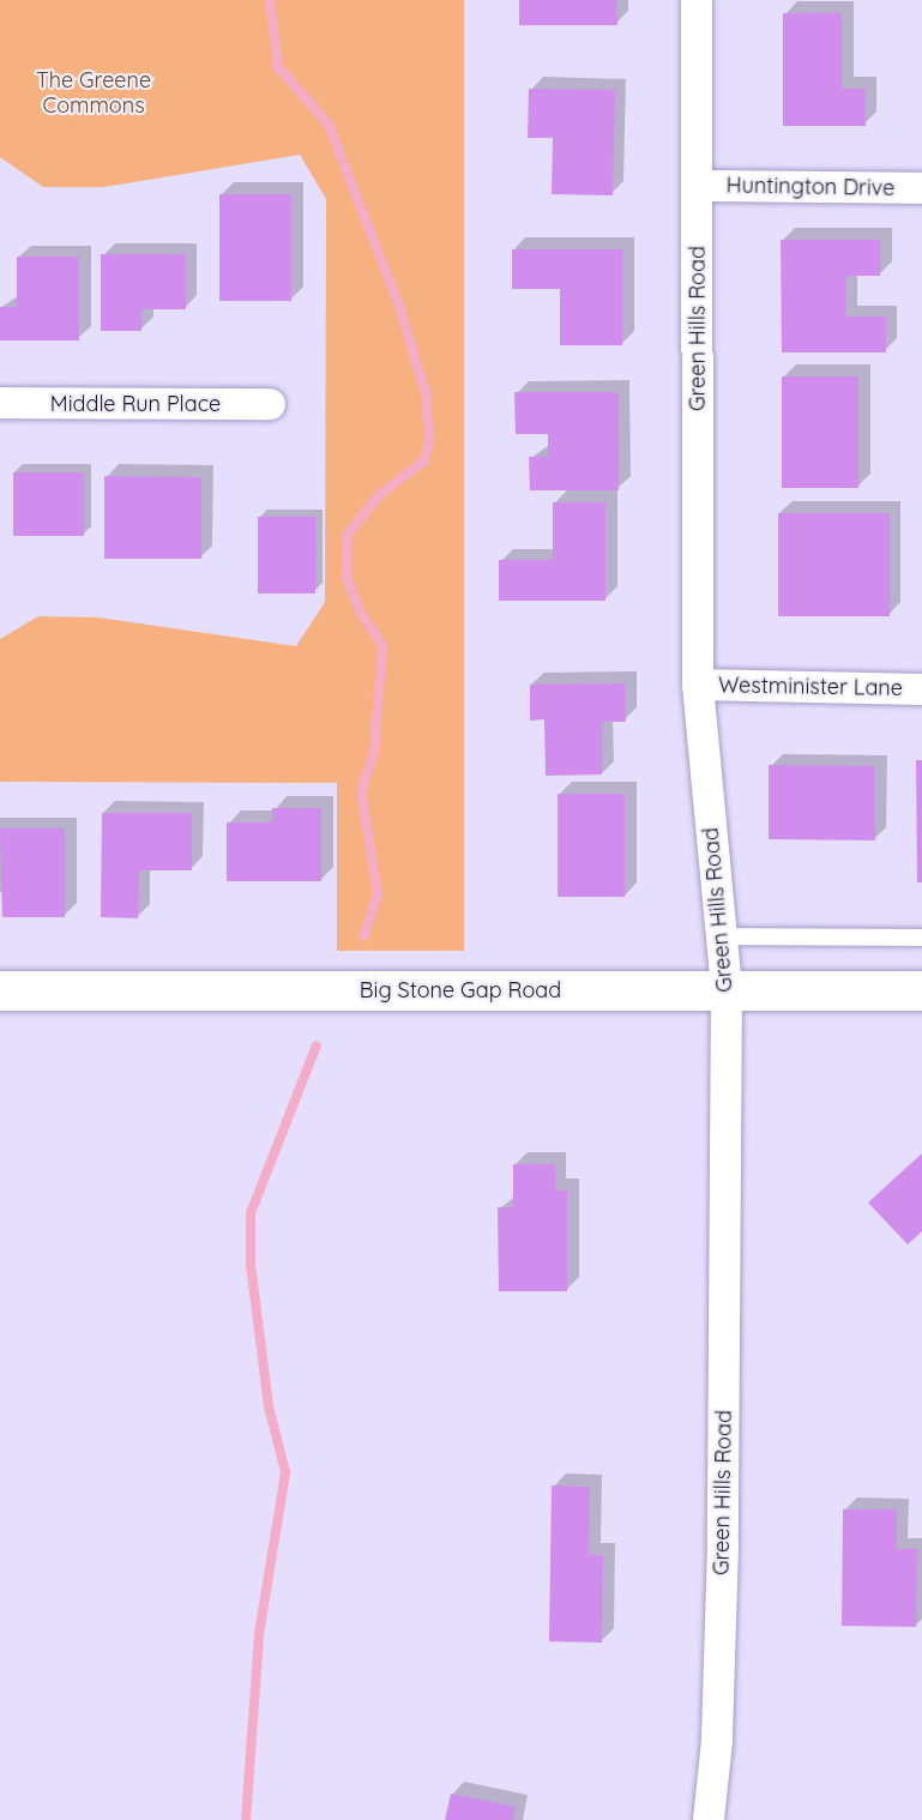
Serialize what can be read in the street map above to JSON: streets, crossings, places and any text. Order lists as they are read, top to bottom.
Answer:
{
  "streets": {
    "street": [
      "Huntington Drive",
      "Green Hills Road",
      "Middle Run Place",
      "Westminister Lane",
      "Big Stone Gap Road"
    ]
  },
  "crossings": [
    ["Huntington Drive", "Green Hills Road"],
    ["Green Hills Road", "Westminister Lane"],
    ["Green Hills Road", "Big Stone Gap Road"]
  ],
  "parks": ["The Greene Commons"]
}
